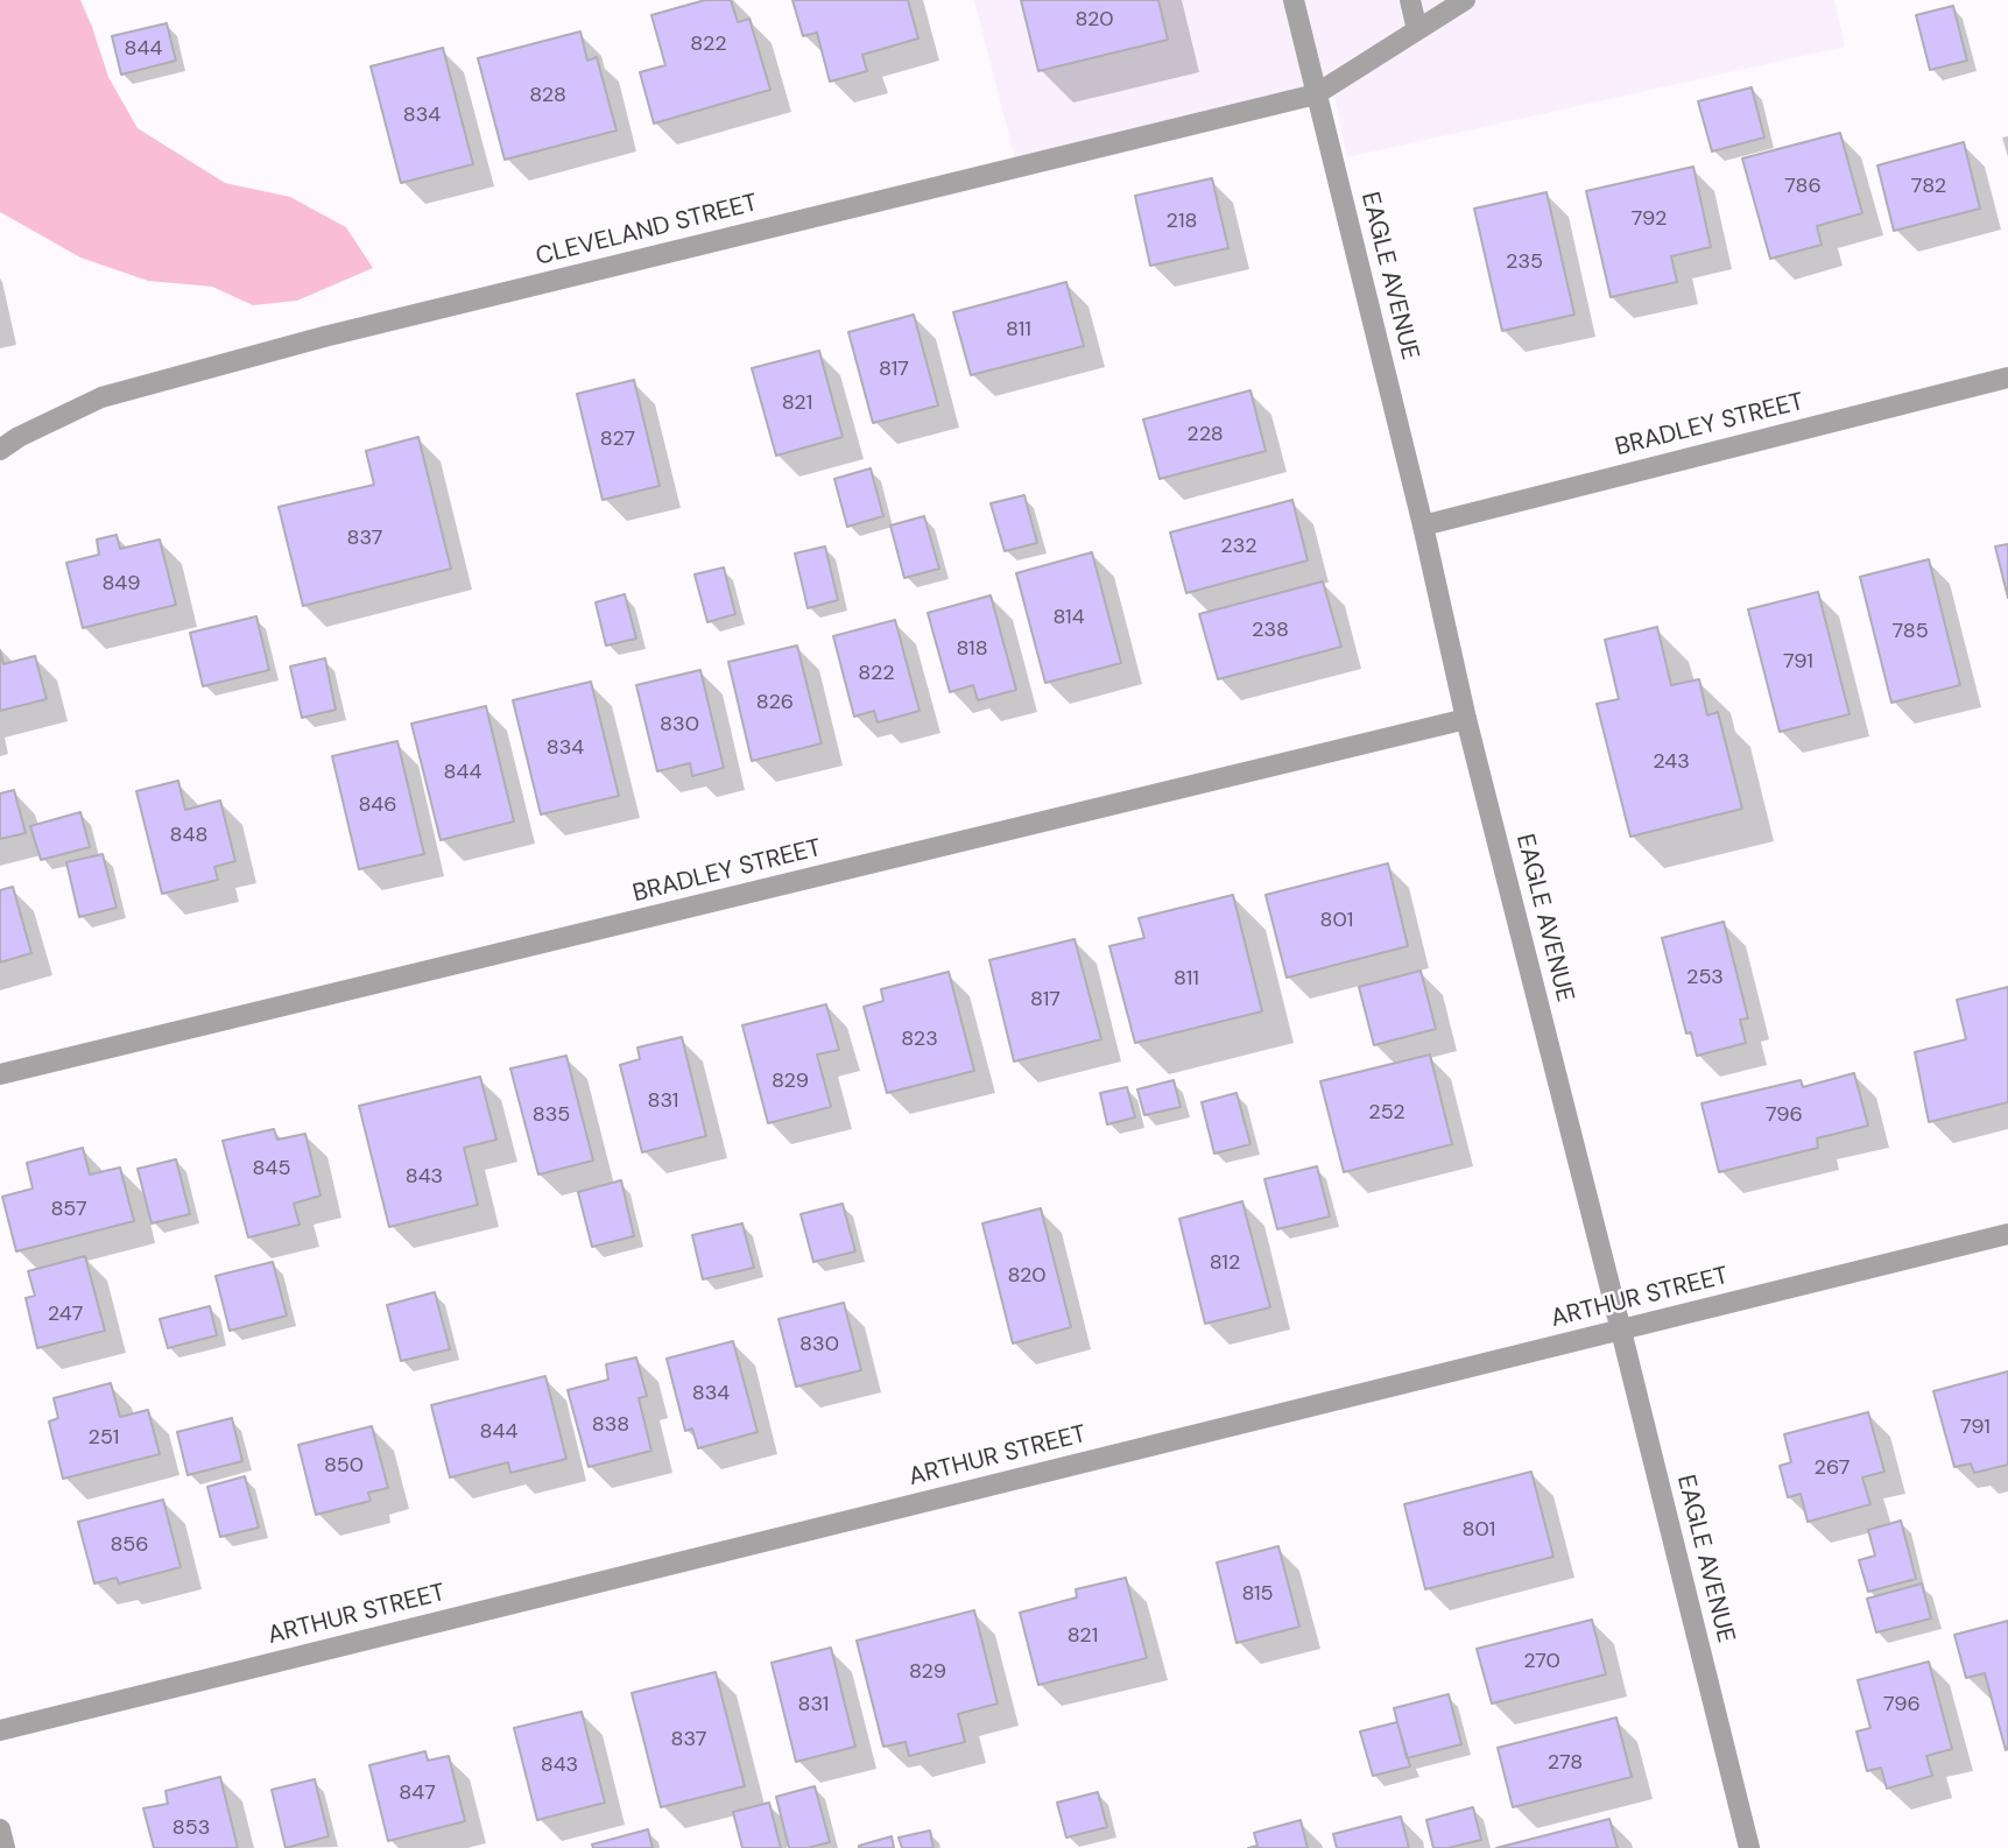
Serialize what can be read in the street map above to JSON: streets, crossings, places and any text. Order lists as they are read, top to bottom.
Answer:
{
  "streets": {
    "street": [
      "CLEVELAND STREET",
      "EAGLE AVENUE",
      "BRADLEY STREET",
      "ARTHUR STREET"
    ]
  },
  "crossings": [
    ["CLEVELAND STREET", "EAGLE AVENUE"],
    ["EAGLE AVENUE", "BRADLEY STREET"],
    ["EAGLE AVENUE", "ARTHUR STREET"]
  ],
  "house_numbers": [
    "820",
    "822",
    "844",
    "828",
    "834",
    "786",
    "782",
    "792",
    "218",
    "235",
    "811",
    "817",
    "821",
    "228",
    "827",
    "837",
    "232",
    "849",
    "814",
    "238",
    "785",
    "818",
    "791",
    "822",
    "826",
    "830",
    "834",
    "243",
    "844",
    "846",
    "848",
    "801",
    "253",
    "811",
    "817",
    "823",
    "829",
    "831",
    "252",
    "835",
    "796",
    "845",
    "843",
    "857",
    "812",
    "820",
    "247",
    "830",
    "834",
    "838",
    "791",
    "844",
    "251",
    "850",
    "267",
    "801",
    "856",
    "815",
    "821",
    "270",
    "829",
    "831",
    "796",
    "837",
    "278",
    "843",
    "847",
    "853"
  ]
}
